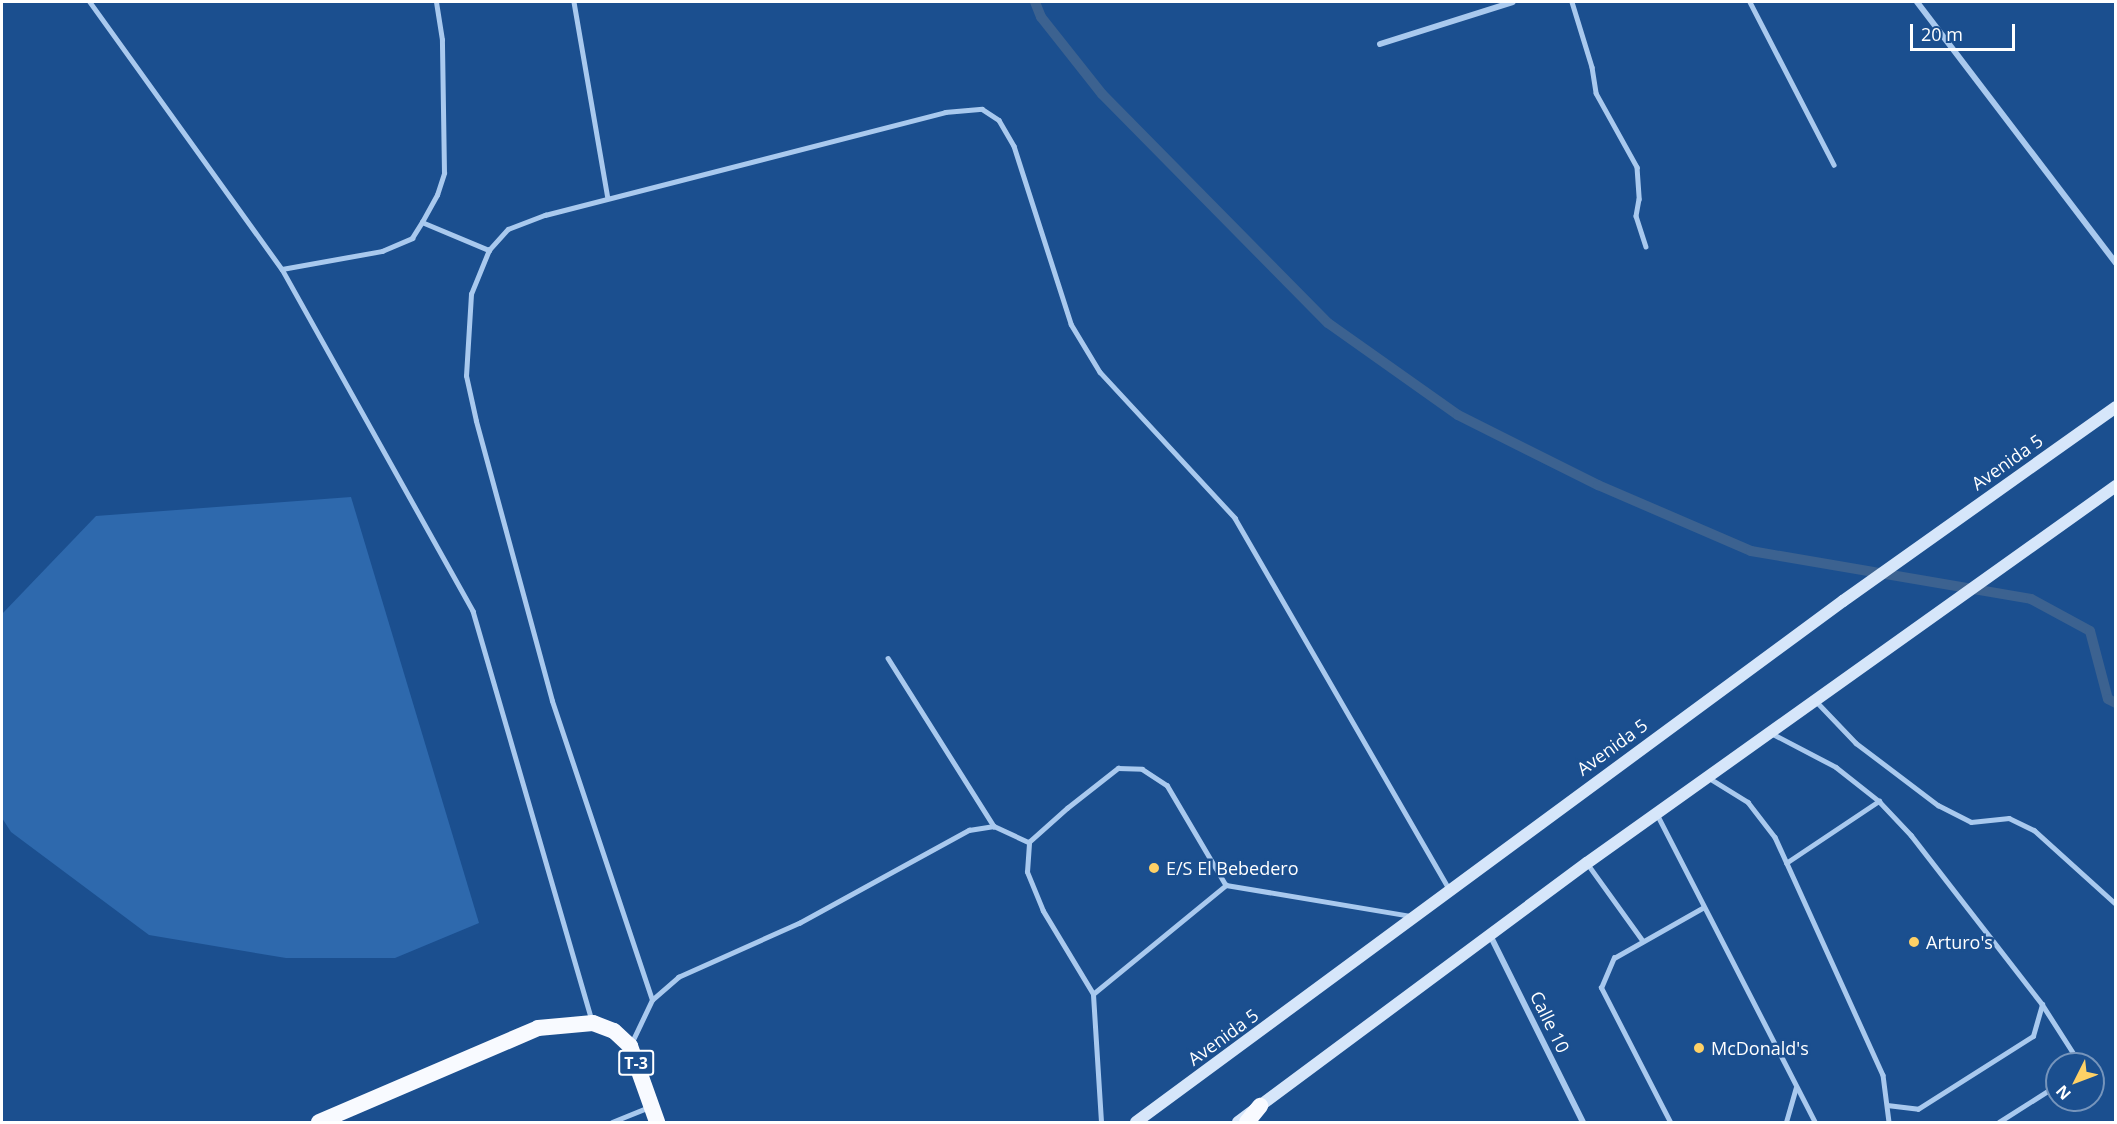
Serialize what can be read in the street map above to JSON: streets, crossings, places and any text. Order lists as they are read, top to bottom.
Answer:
{
  "streets": {
    "highway": ["T-3"],
    "main road": ["Avenida 5"],
    "street": ["Calle 10"]
  },
  "places": ["E/S El Bebedero", "Arturo's", "McDonald's"],
  "scale_bar": "20 m",
  "north": "bottom left"
}
